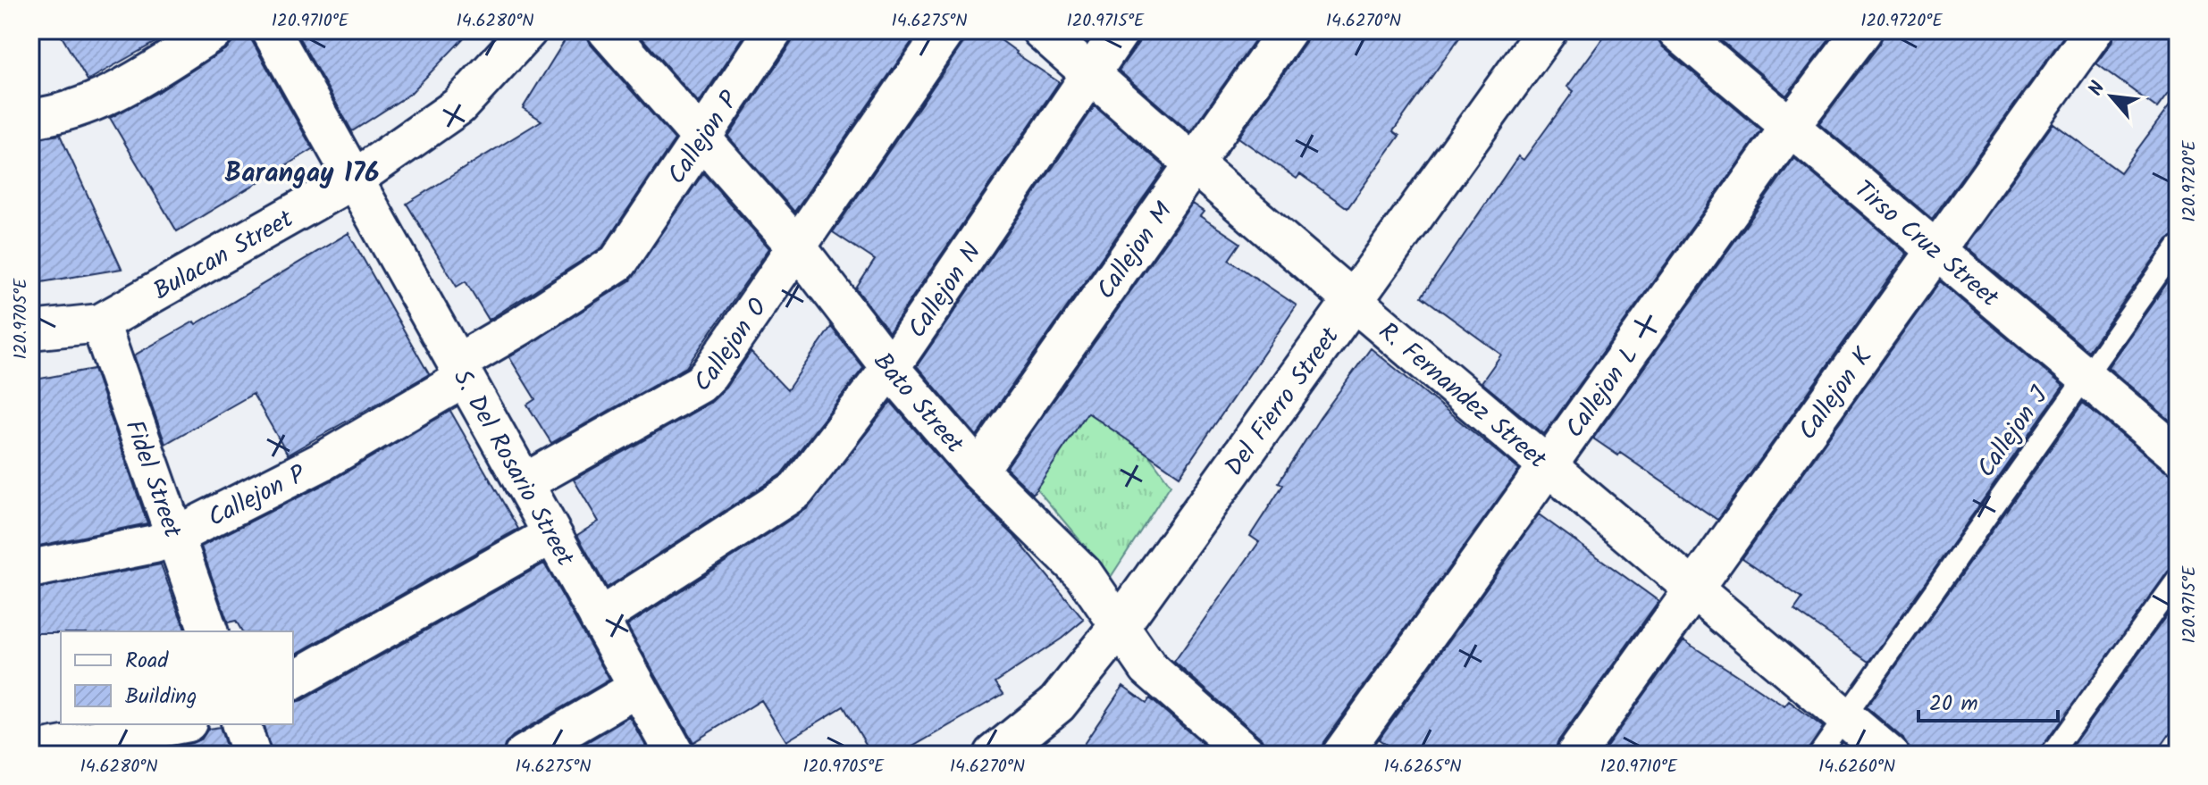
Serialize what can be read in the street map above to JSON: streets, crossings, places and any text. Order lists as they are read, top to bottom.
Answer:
{
  "streets": {
    "street": [
      "Callejon P",
      "Tirso Cruz Street",
      "Callejon M",
      "Bulacan Street",
      "Callejon N",
      "Callejon O",
      "Callejon L",
      "Callejon K",
      "R. Fernandez Street",
      "Bato Street",
      "Del Fierro Street",
      "S. Del Rosario Street",
      "Fidel Street"
    ],
    "lane": ["Callejon J"]
  },
  "crossings": [
    ["Callejon P", "Bato Street"],
    ["Callejon P", "S. Del Rosario Street"],
    ["Callejon P", "Fidel Street"],
    ["Tirso Cruz Street", "Callejon L"],
    ["Tirso Cruz Street", "Callejon K"],
    ["Tirso Cruz Street", "Callejon J"],
    ["Callejon M", "R. Fernandez Street"],
    ["Callejon M", "Bato Street"],
    ["Bulacan Street", "S. Del Rosario Street"],
    ["Bulacan Street", "Fidel Street"],
    ["Callejon N", "R. Fernandez Street"],
    ["Callejon N", "Bato Street"],
    ["Callejon N", "S. Del Rosario Street"],
    ["Callejon O", "Bato Street"],
    ["Callejon O", "S. Del Rosario Street"],
    ["Callejon L", "R. Fernandez Street"],
    ["Callejon K", "R. Fernandez Street"],
    ["R. Fernandez Street", "Del Fierro Street"],
    ["R. Fernandez Street", "Callejon J"],
    ["Bato Street", "Del Fierro Street"]
  ],
  "districts": ["Barangay 176"],
  "legend": ["Road", "Building"],
  "scale_bar": "20 m",
  "north": "top left",
  "coordinates": [
    "120.9710°E",
    "14.6280°N",
    "14.6275°N",
    "120.9715°E",
    "14.6270°N",
    "120.9720°E",
    "120.9705°E",
    "14.6265°N",
    "14.6260°N"
  ]
}
